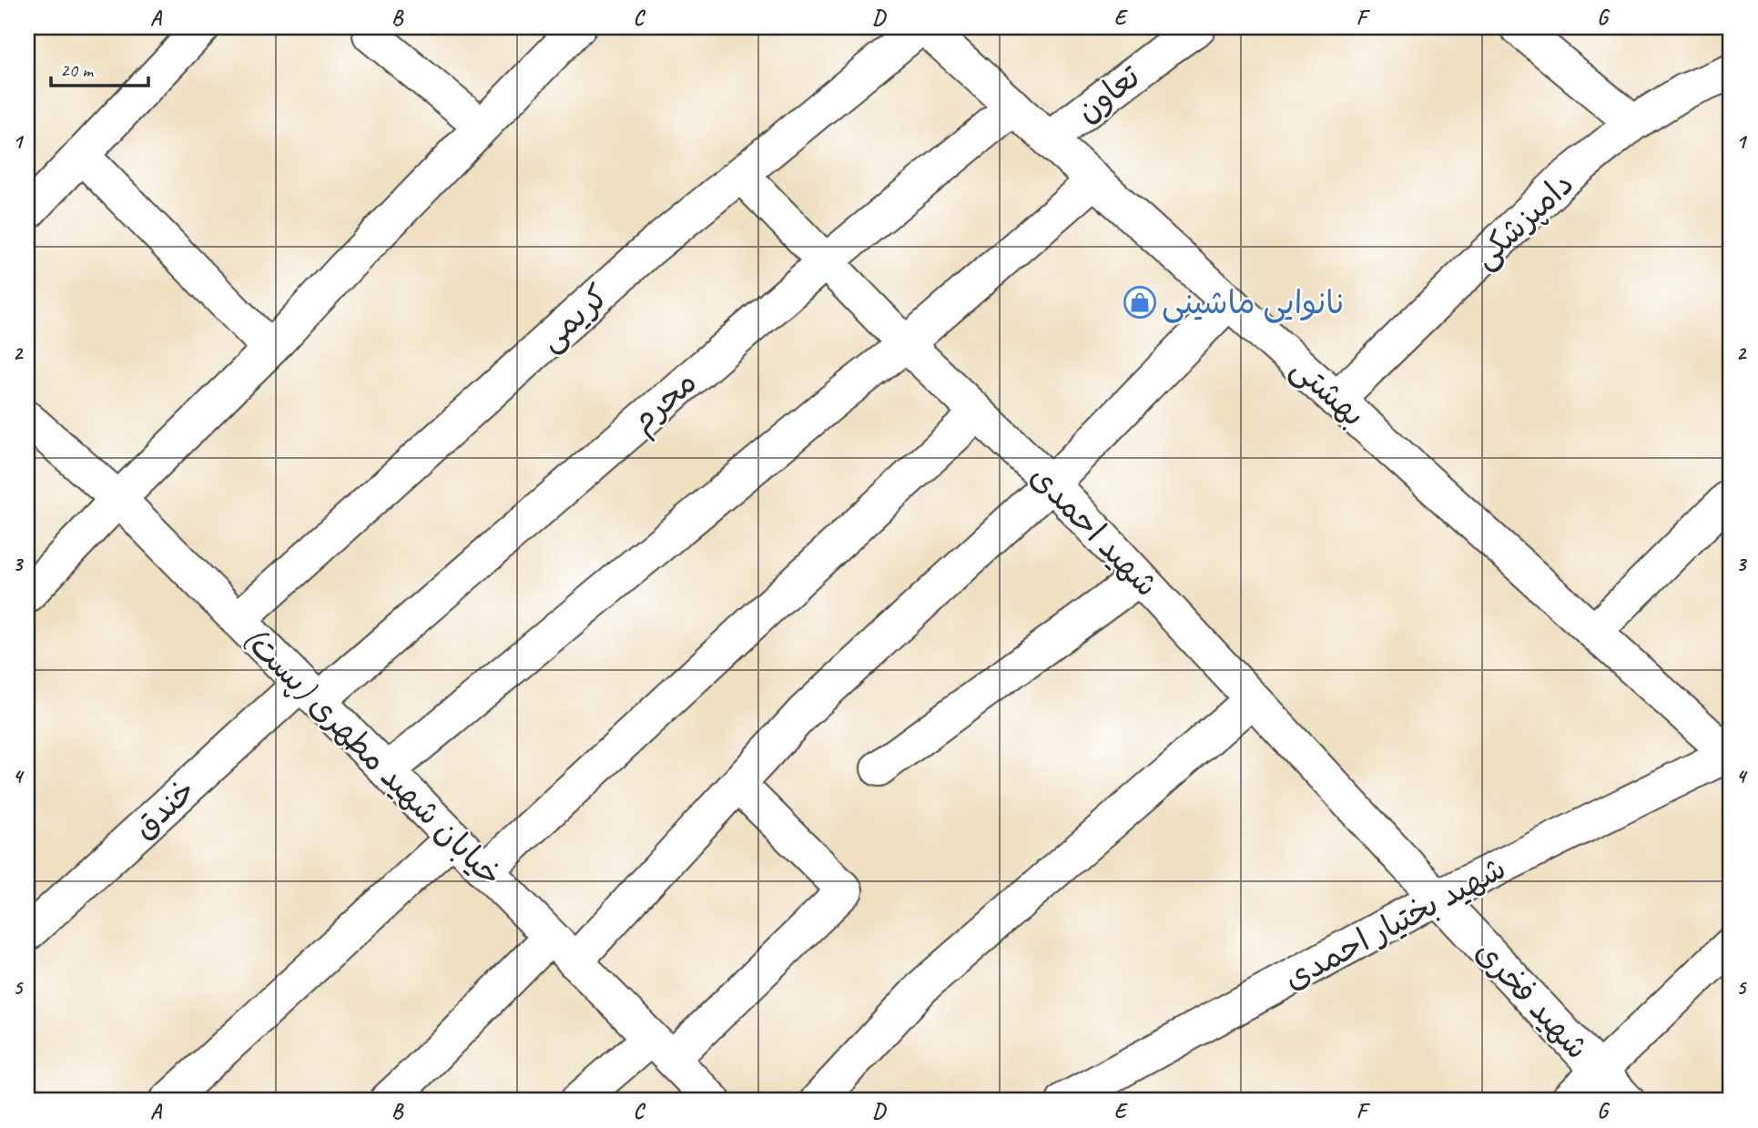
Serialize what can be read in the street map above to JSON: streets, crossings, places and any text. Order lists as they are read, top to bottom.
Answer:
{
  "streets": {
    "street": [
      "تعاون",
      "دامپزشکی",
      "کریمی",
      "بهشتی",
      "محرم",
      "شهید احمدی",
      "خیابان شهید مطهری (پست)",
      "خندق",
      "شهید بختیار احمدی",
      "شهید فخری"
    ]
  },
  "crossings": [
    ["تعاون", "بهشتی"],
    ["دامپزشکی", "بهشتی"],
    ["کریمی", "شهید احمدی"],
    ["کریمی", "خیابان شهید مطهری (پست)"],
    ["بهشتی", "محرم"],
    ["بهشتی", "شهید بختیار احمدی"],
    ["محرم", "شهید احمدی"],
    ["محرم", "خیابان شهید مطهری (پست)"],
    ["محرم", "خندق"],
    ["شهید احمدی", "شهید بختیار احمدی"],
    ["شهید احمدی", "شهید فخری"],
    ["خیابان شهید مطهری (پست)", "خندق"],
    ["شهید بختیار احمدی", "شهید فخری"]
  ],
  "places": {
    "shop": ["نانوایی ماشینی"]
  },
  "scale_bar": "20 m",
  "grid": {
    "columns": [
      "A",
      "B",
      "C",
      "D",
      "E",
      "F",
      "G"
    ],
    "rows": [
      "1",
      "2",
      "3",
      "4",
      "5"
    ]
  }
}
